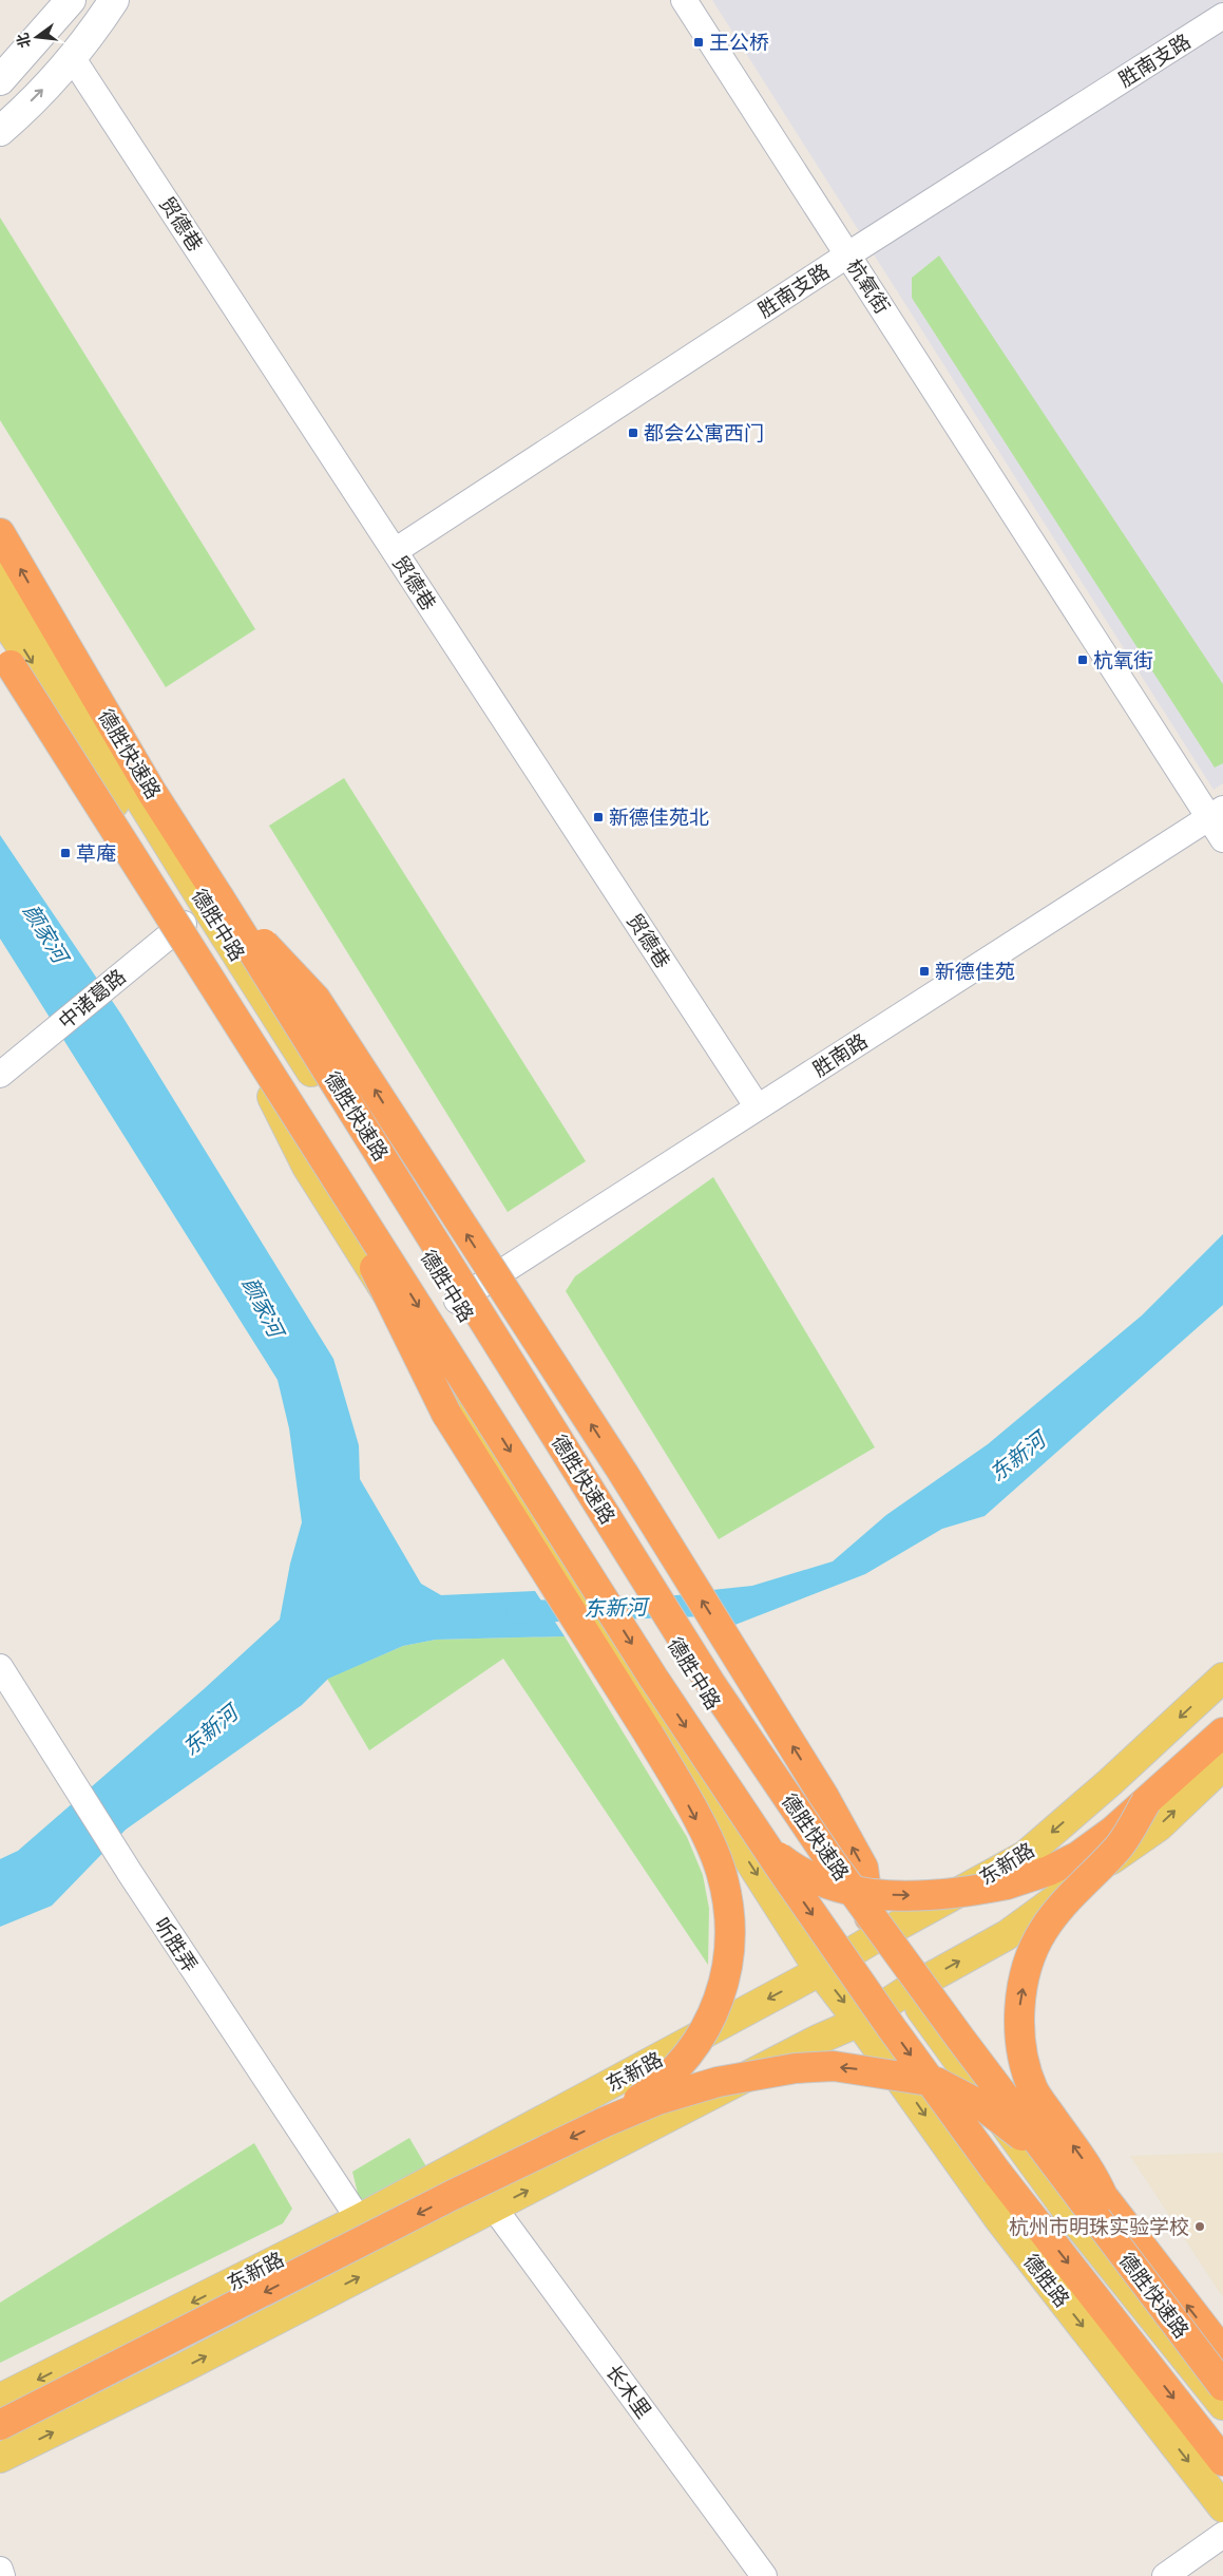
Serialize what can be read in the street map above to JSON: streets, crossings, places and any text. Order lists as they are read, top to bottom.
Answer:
{
  "streets": {
    "highway": ["德胜快速路"],
    "main road": ["德胜中路", "东新路", "德胜路"],
    "street": [
      "胜南支路",
      "贸德巷",
      "杭氧街",
      "中诸葛路",
      "胜南路",
      "听胜弄",
      "长木里"
    ]
  },
  "crossings": [
    ["胜南支路", "贸德巷"],
    ["胜南支路", "杭氧街"],
    ["贸德巷", "胜南路"],
    ["杭氧街", "胜南路"],
    ["德胜中路", "中诸葛路"],
    ["德胜中路", "胜南路"],
    ["德胜中路", "东新路"],
    ["德胜中路", "德胜路"],
    ["东新路", "听胜弄"]
  ],
  "water": ["颜家河", "东新河"],
  "places": {
    "transit": [
      "王公桥",
      "都会公寓西门",
      "杭氧街",
      "新德佳苑北",
      "草庵",
      "新德佳苑"
    ],
    "other": ["杭州市明珠实验学校"]
  },
  "north": "left"
}
